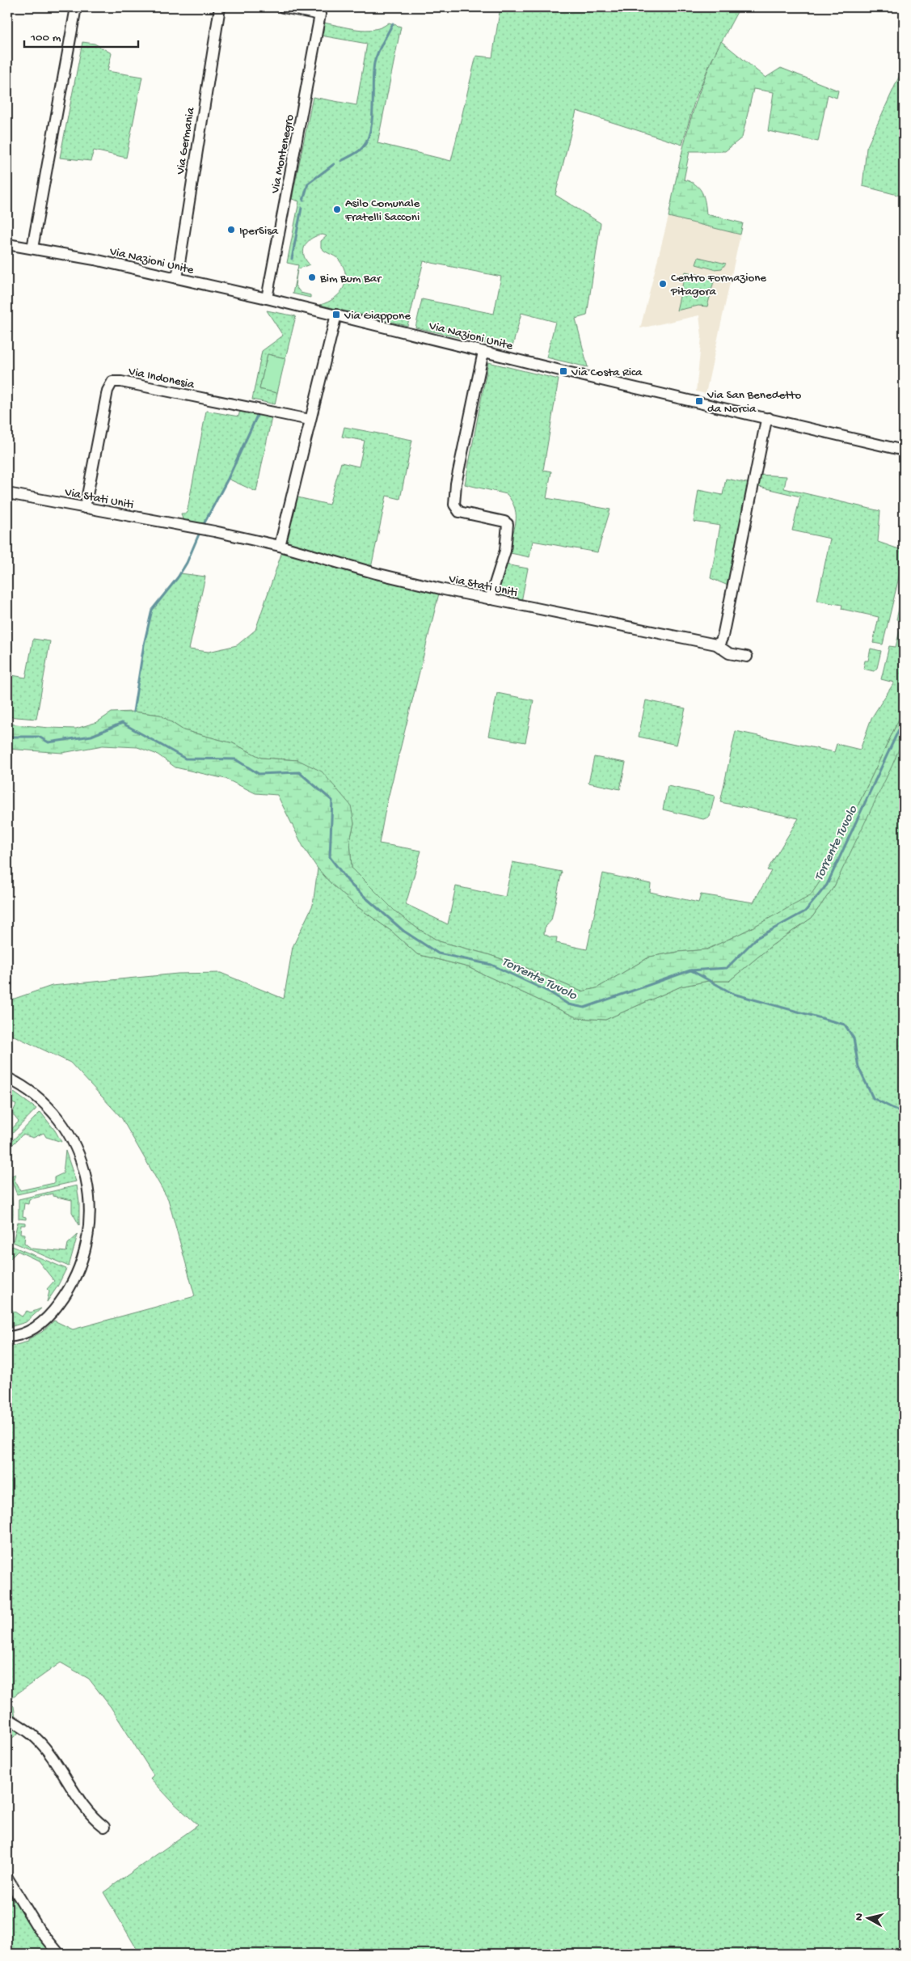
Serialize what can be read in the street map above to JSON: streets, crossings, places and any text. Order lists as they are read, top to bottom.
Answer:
{
  "streets": {
    "street": [
      "Via Germania",
      "Via Montenegro",
      "Via Nazioni Unite",
      "Via Indonesia",
      "Via Stati Uniti"
    ]
  },
  "crossings": [
    ["Via Germania", "Via Nazioni Unite"],
    ["Via Montenegro", "Via Nazioni Unite"],
    ["Via Indonesia", "Via Stati Uniti"]
  ],
  "water": ["Torrente Tuvolo"],
  "places": {
    "other": [
      "Asilo Comunale Fratelli Sacconi",
      "IperSisa",
      "Bim Bum Bar",
      "Centro Formazione Pitagora"
    ],
    "transit": ["Via Giappone", "Via Costa Rica", "Via San Benedetto da Norcia"]
  },
  "scale_bar": "100 m",
  "north": "left"
}
